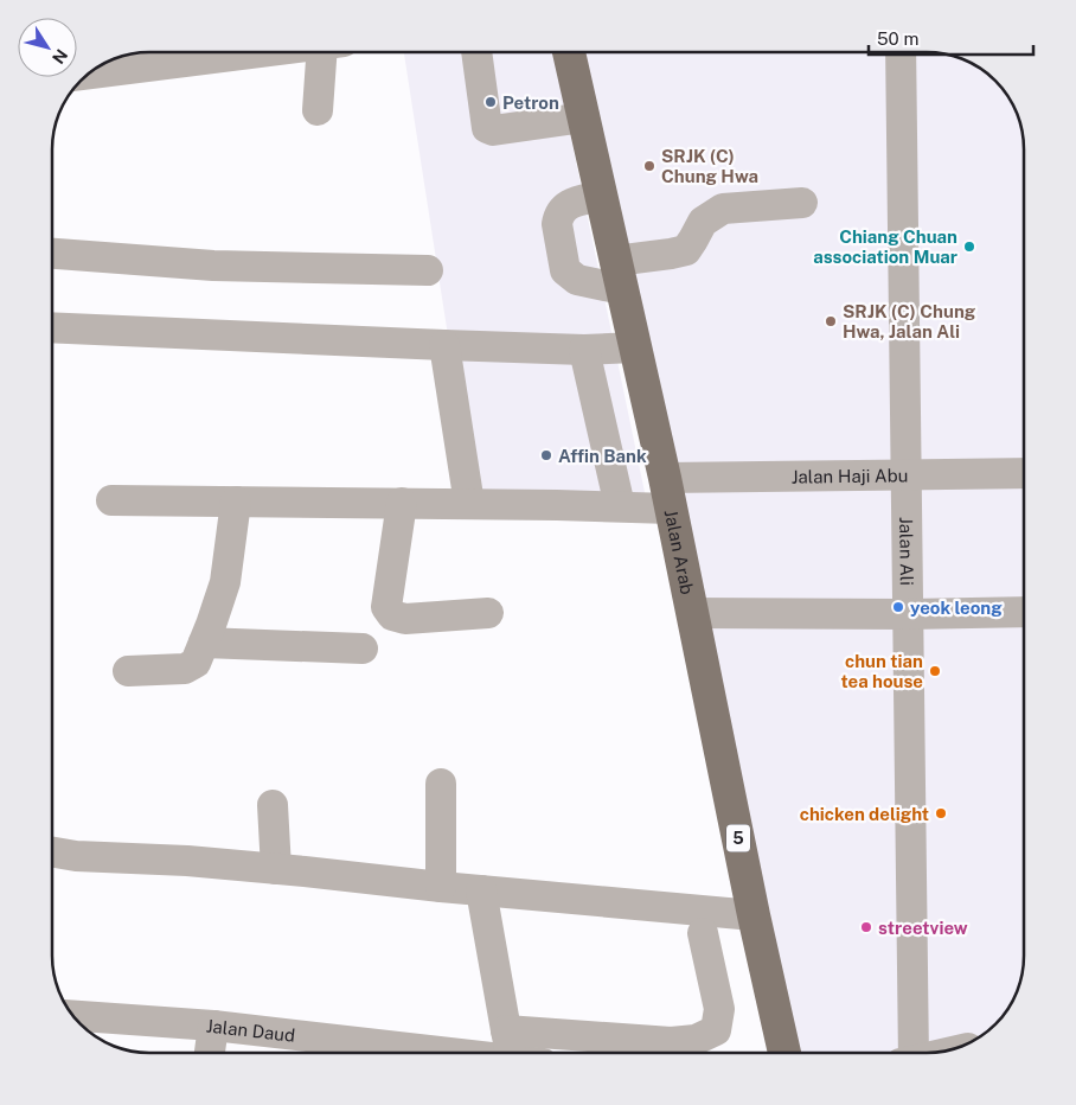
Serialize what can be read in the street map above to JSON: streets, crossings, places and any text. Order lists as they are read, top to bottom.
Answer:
{
  "streets": {
    "main road": ["Jalan Arab", "5"],
    "street": ["Jalan Haji Abu", "Jalan Ali", "Jalan Daud"]
  },
  "crossings": [
    ["Jalan Haji Abu", "Jalan Ali"],
    ["Jalan Haji Abu", "Jalan Arab"]
  ],
  "places": [
    "Petron",
    "SRJK (C) Chung Hwa",
    "Chiang Chuan association Muar",
    "SRJK (C) Chung Hwa, Jalan Ali",
    "Affin Bank",
    "yeok leong",
    "chun tian tea house",
    "chicken delight",
    "streetview"
  ],
  "scale_bar": "50 m",
  "north": "bottom right"
}
